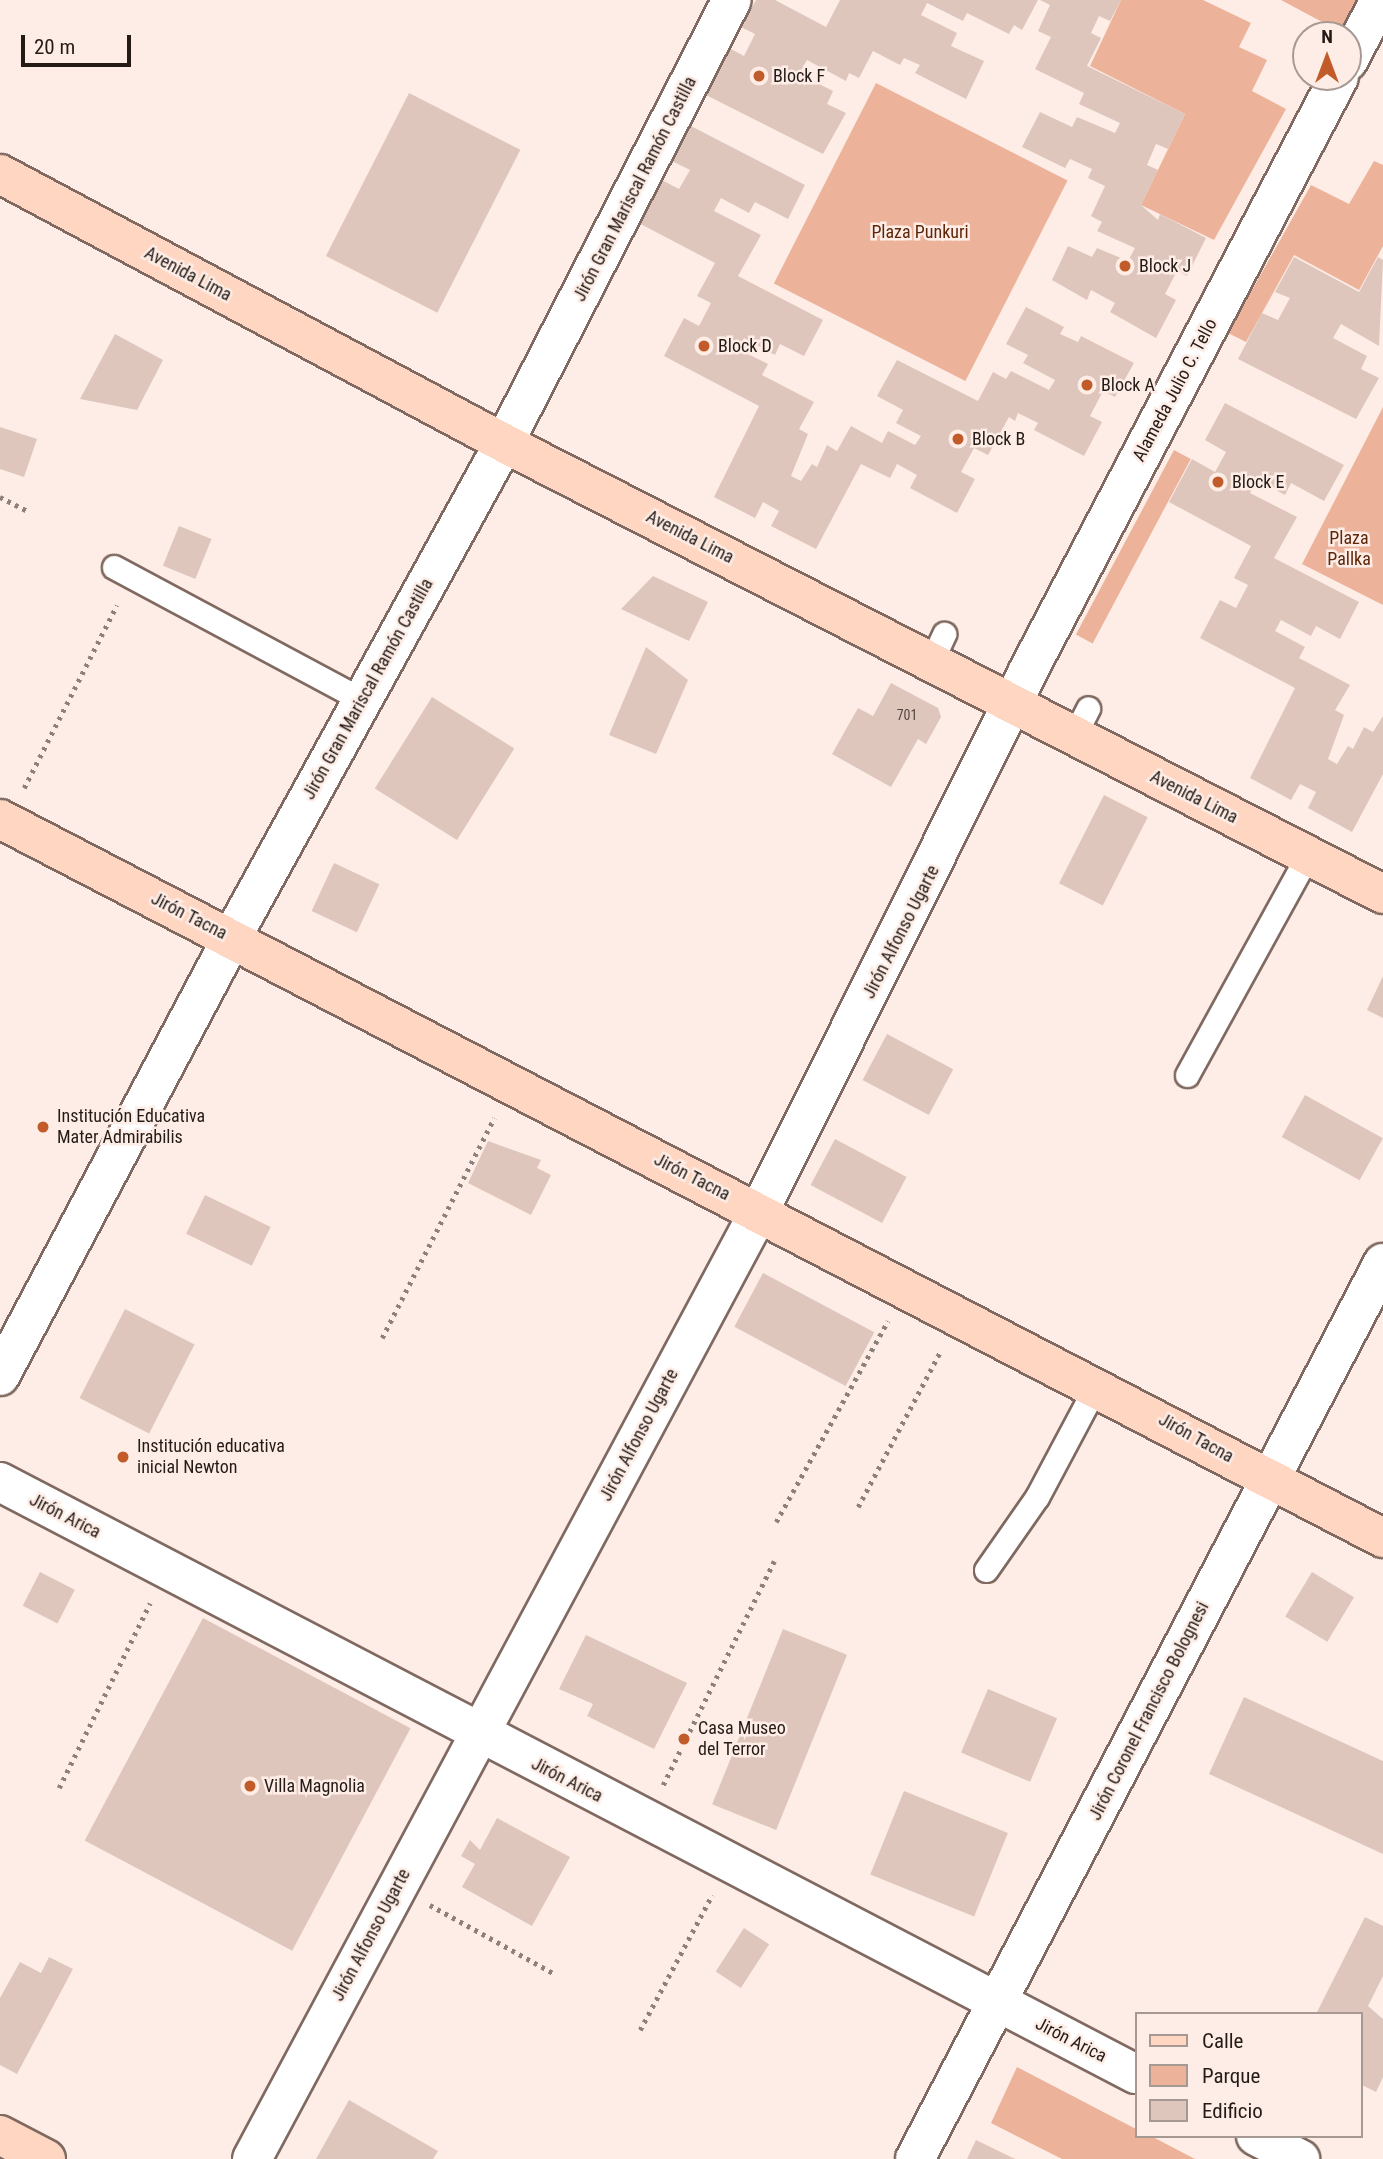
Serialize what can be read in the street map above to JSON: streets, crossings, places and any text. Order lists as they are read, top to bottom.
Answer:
{
  "streets": {
    "street": [
      "Jirón Gran Mariscal Ramón Castilla",
      "Avenida Lima",
      "Alameda Julio C. Tello",
      "Jirón Tacna",
      "Jirón Alfonso Ugarte",
      "Jirón Arica",
      "Jirón Coronel Francisco Bolognesi"
    ]
  },
  "crossings": [
    ["Jirón Gran Mariscal Ramón Castilla", "Avenida Lima"],
    ["Jirón Gran Mariscal Ramón Castilla", "Jirón Tacna"],
    ["Avenida Lima", "Alameda Julio C. Tello"],
    ["Avenida Lima", "Jirón Alfonso Ugarte"],
    ["Alameda Julio C. Tello", "Jirón Alfonso Ugarte"],
    ["Jirón Tacna", "Jirón Alfonso Ugarte"],
    ["Jirón Tacna", "Jirón Coronel Francisco Bolognesi"],
    ["Jirón Alfonso Ugarte", "Jirón Arica"],
    ["Jirón Arica", "Jirón Coronel Francisco Bolognesi"]
  ],
  "parks": ["Plaza Punkuri", "Plaza Pallka"],
  "places": [
    "Block F",
    "Block J",
    "Block D",
    "Block A",
    "Block B",
    "Block E",
    "Institución Educativa Mater Admirabilis",
    "Institución educativa inicial Newton",
    "Casa Museo del Terror",
    "Villa Magnolia"
  ],
  "house_numbers": ["701"],
  "legend": ["Calle", "Parque", "Edificio"],
  "scale_bar": "20 m",
  "north": "top"
}
